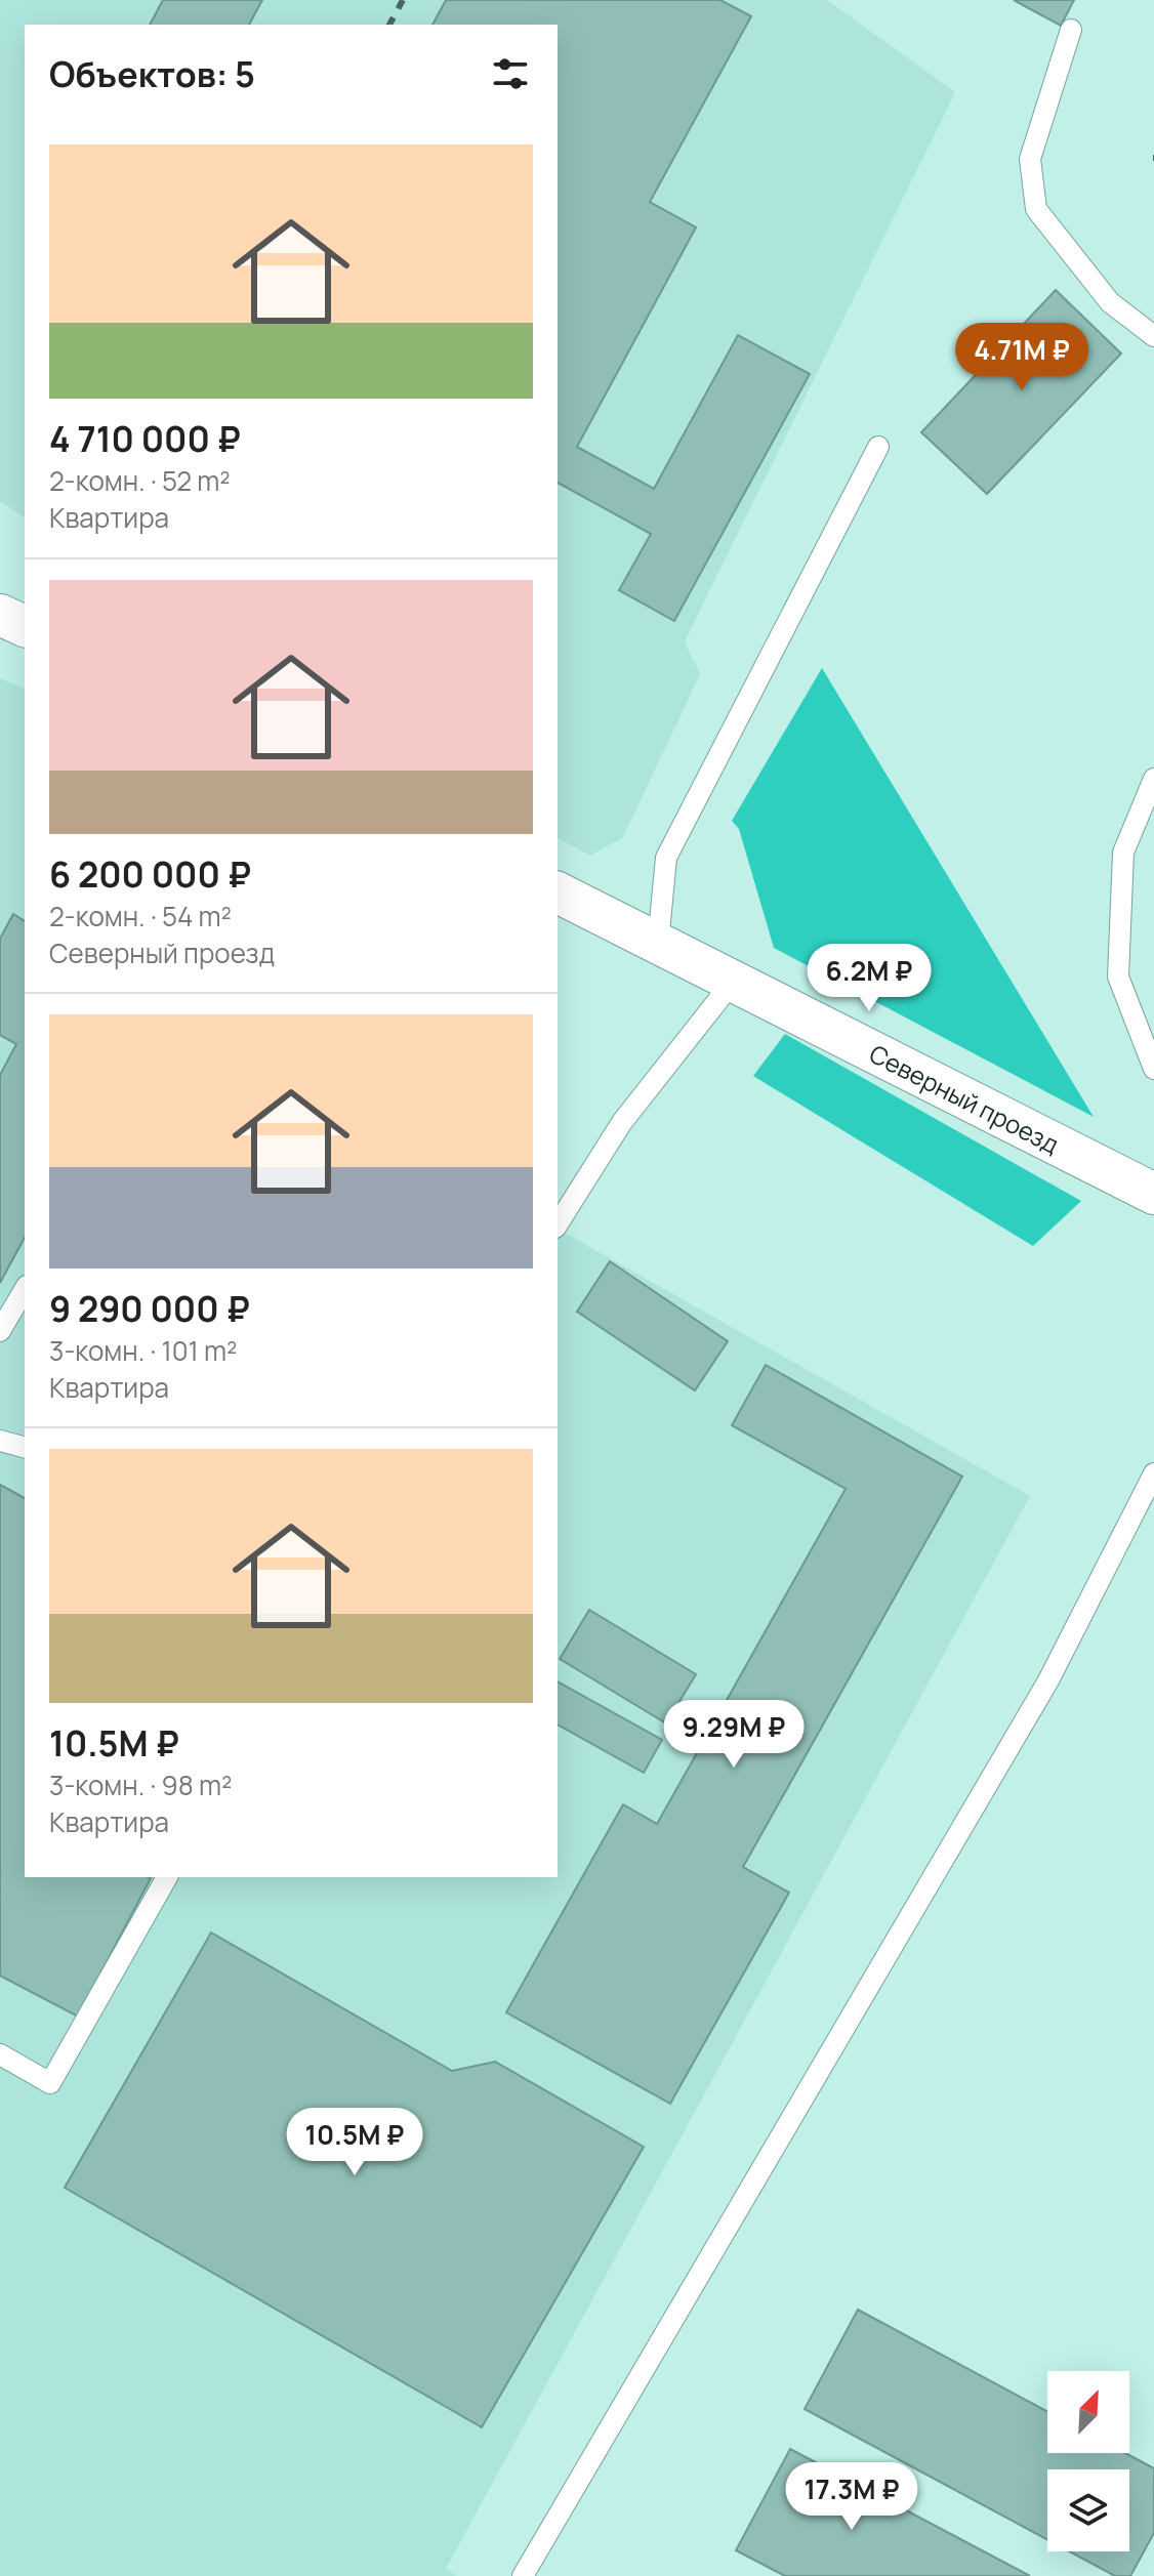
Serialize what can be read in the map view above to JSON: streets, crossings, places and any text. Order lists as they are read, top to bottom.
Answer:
{
  "streets": {
    "street": ["Северный проезд"]
  },
  "north": "top right",
  "page": {
    "heading": "Объектов: 5",
    "list": [
      {
        "name": "4 710 000 ₽",
        "note": "2-комн. · 52 m² · Квартира"
      },
      {
        "name": "6 200 000 ₽",
        "note": "2-комн. · 54 m² · Северный проезд"
      },
      {
        "name": "9 290 000 ₽",
        "note": "3-комн. · 101 m² · Квартира"
      },
      {
        "name": "10.5M ₽",
        "note": "3-комн. · 98 m² · Квартира"
      }
    ],
    "price": [
      "4.71M ₽",
      "6.2M ₽",
      "9.29M ₽",
      "10.5M ₽",
      "17.3M ₽"
    ]
  }
}
